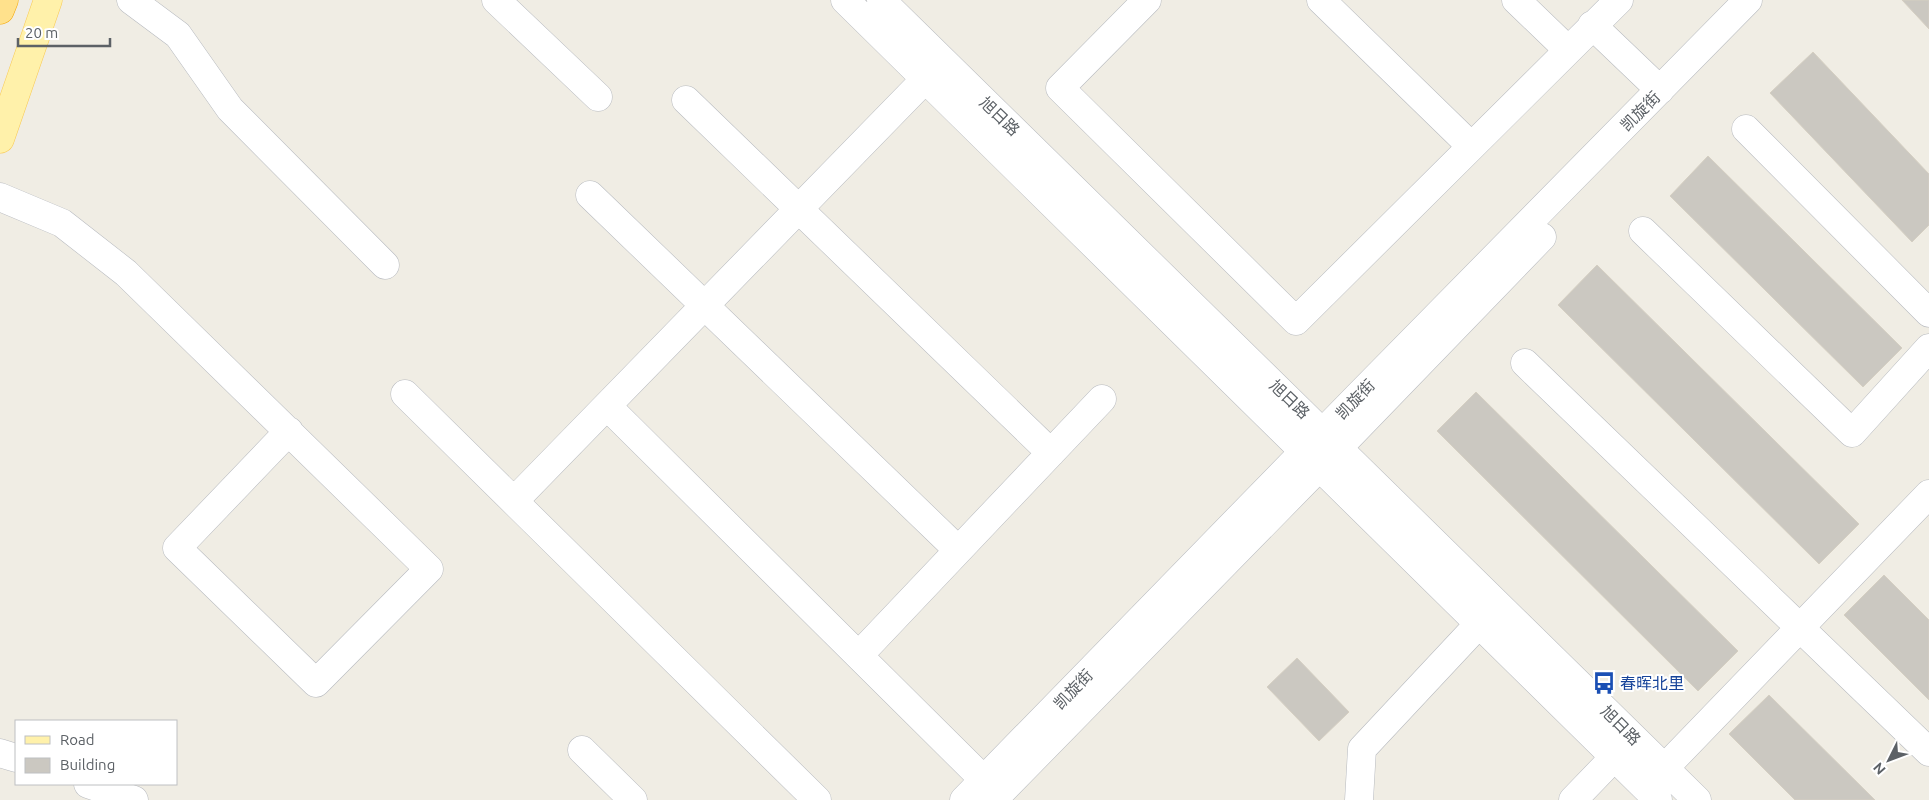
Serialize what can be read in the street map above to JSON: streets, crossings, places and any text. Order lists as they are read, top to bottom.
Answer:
{
  "streets": {
    "street": ["凯旋街", "旭日路"]
  },
  "crossings": [
    ["凯旋街", "旭日路"]
  ],
  "places": {
    "bus stop": ["春晖北里"]
  },
  "legend": ["Road", "Building"],
  "scale_bar": "20 m",
  "north": "bottom left"
}
